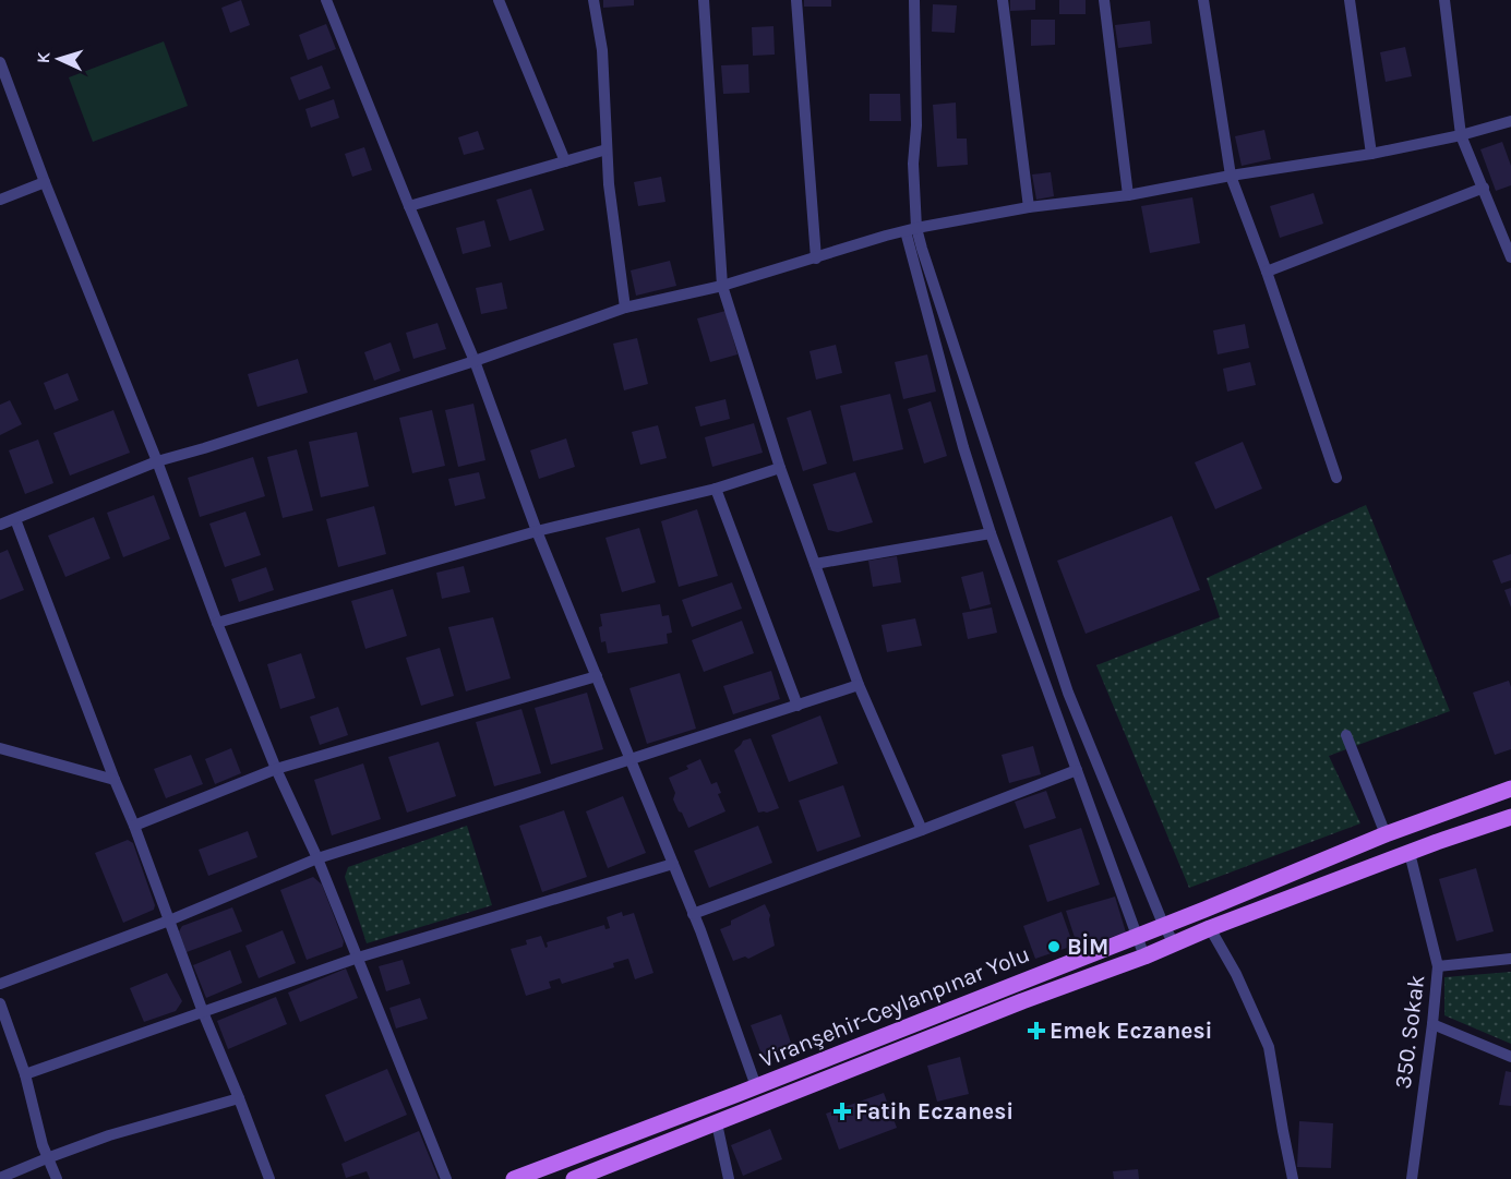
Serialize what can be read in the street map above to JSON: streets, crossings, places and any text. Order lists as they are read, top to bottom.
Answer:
{
  "streets": {
    "main road": ["Viranşehir-Ceylanpınar Yolu"],
    "street": ["350. Sokak"]
  },
  "crossings": [
    ["Viranşehir-Ceylanpınar Yolu", "350. Sokak"]
  ],
  "places": {
    "other": ["BİM"],
    "health": ["Emek Eczanesi", "Fatih Eczanesi"]
  },
  "north": "left"
}
